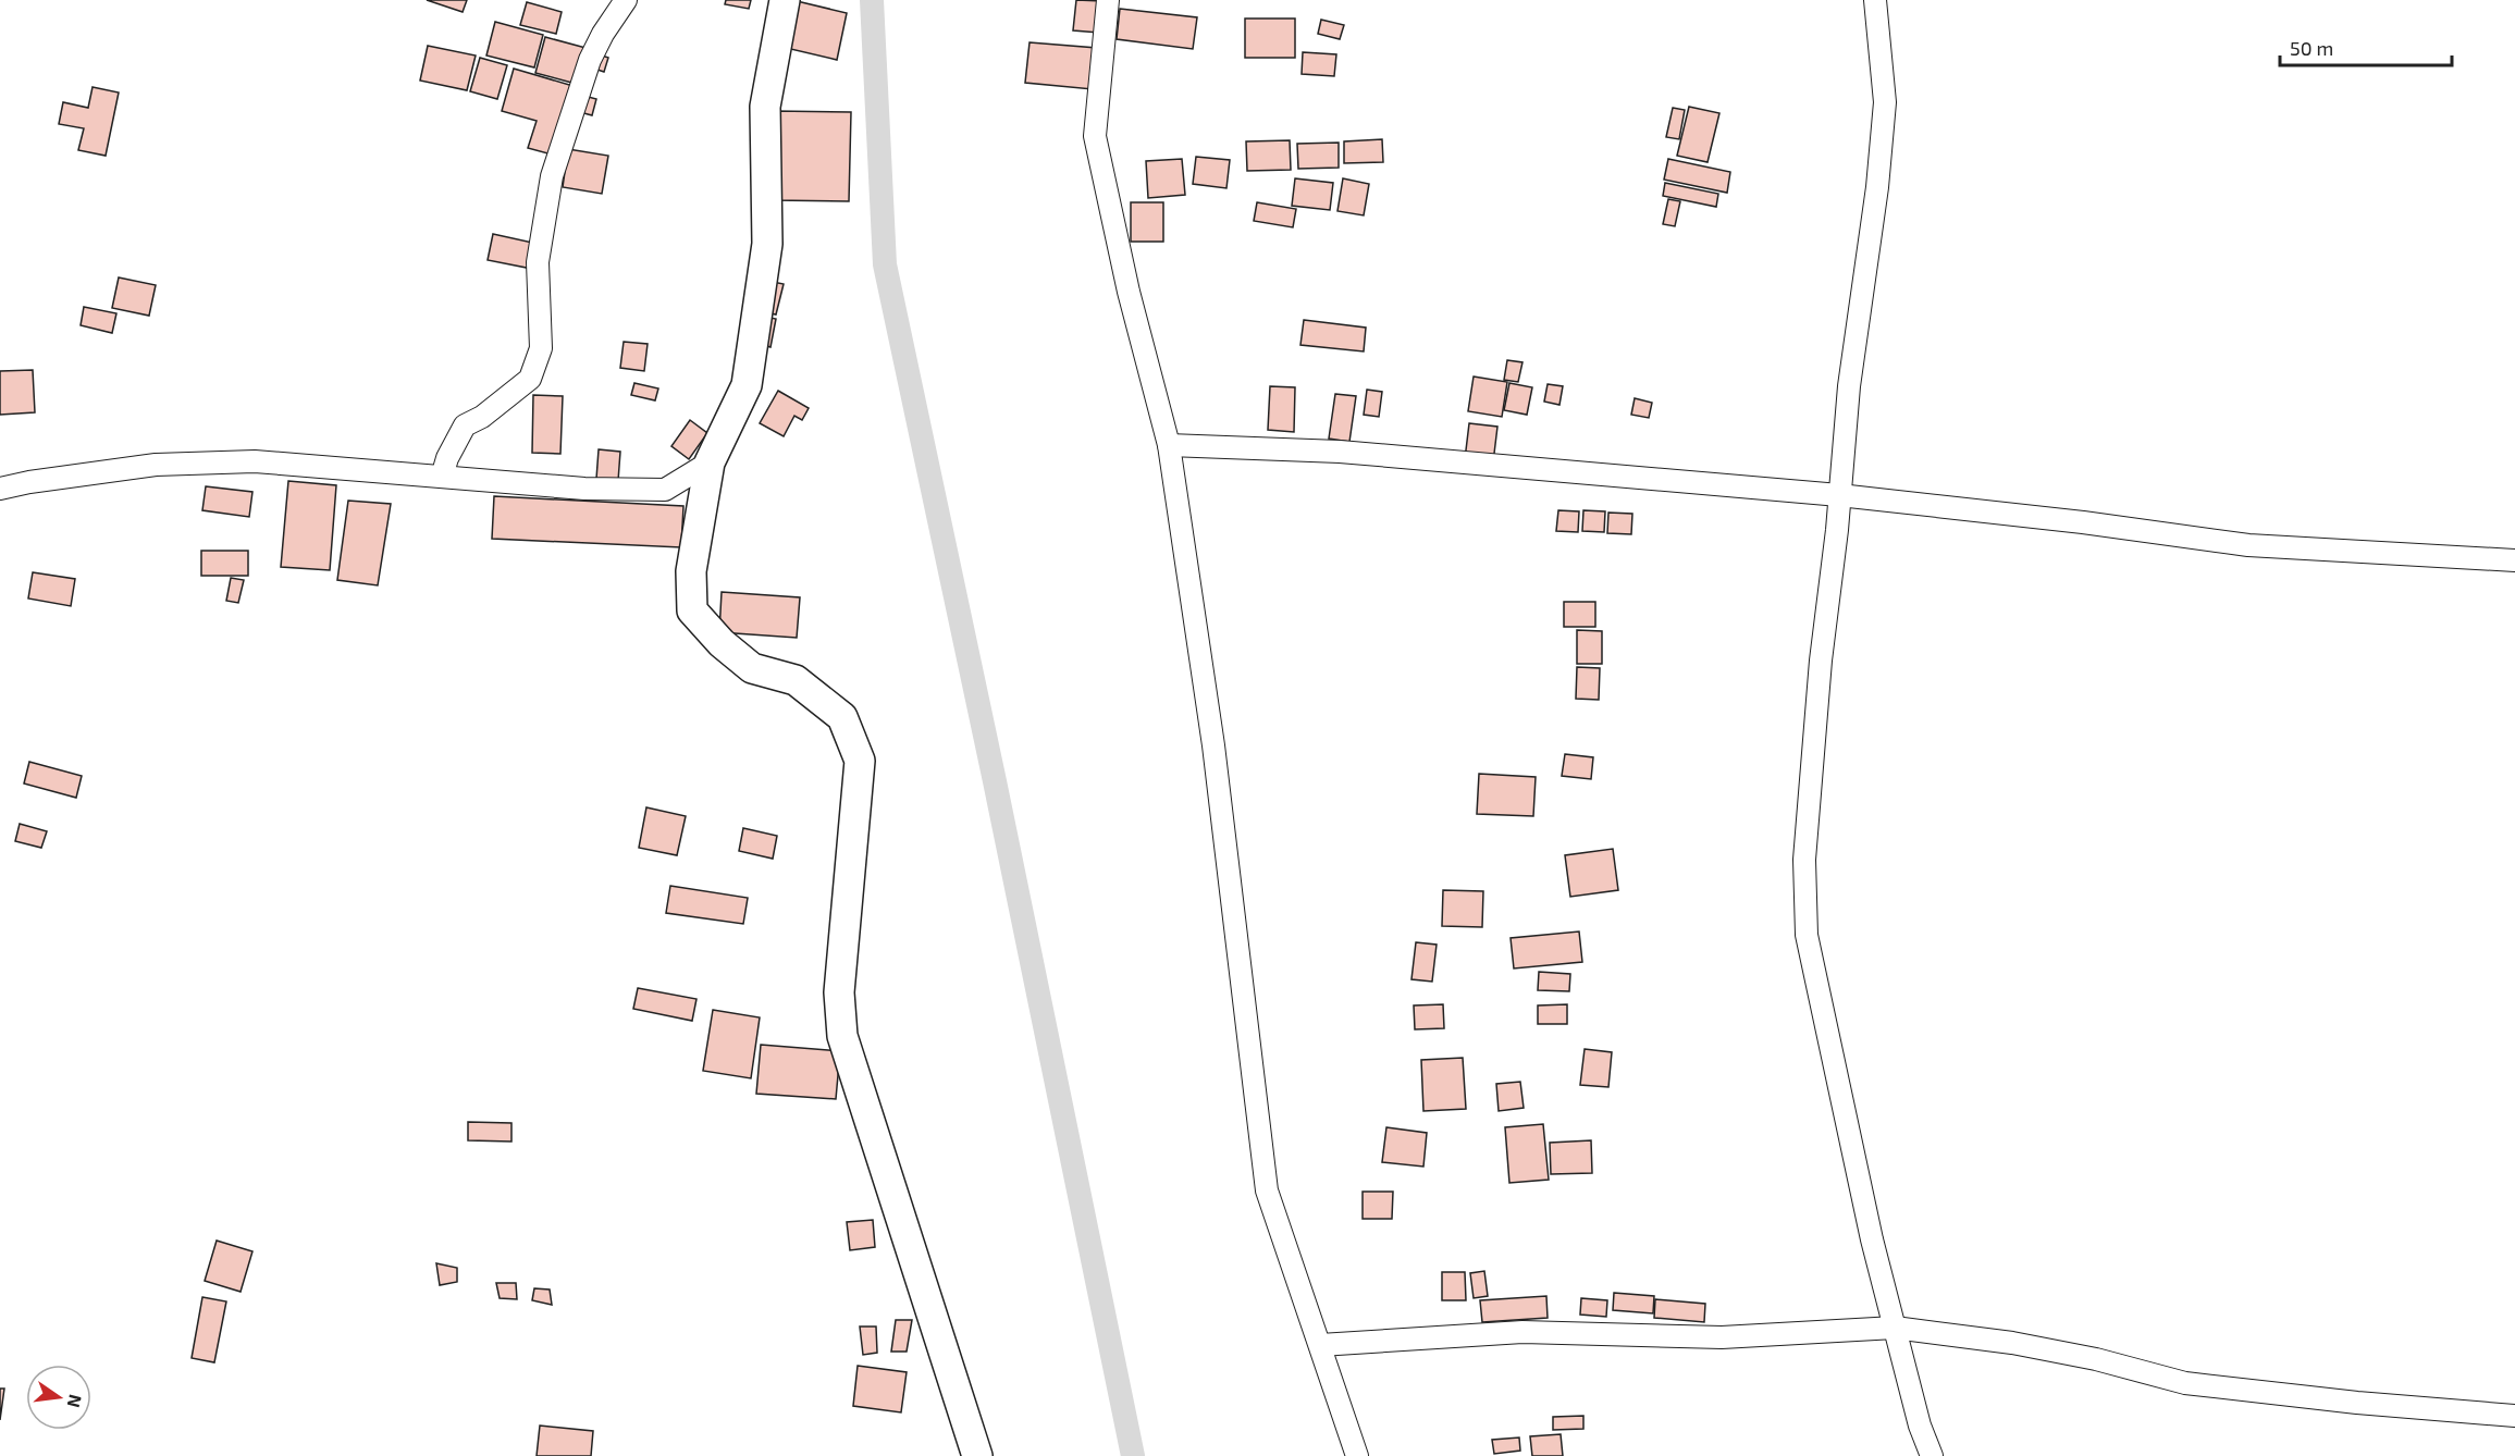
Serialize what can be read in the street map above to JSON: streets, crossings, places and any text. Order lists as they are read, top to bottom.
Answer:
{
  "scale_bar": "50 m",
  "north": "right"
}
